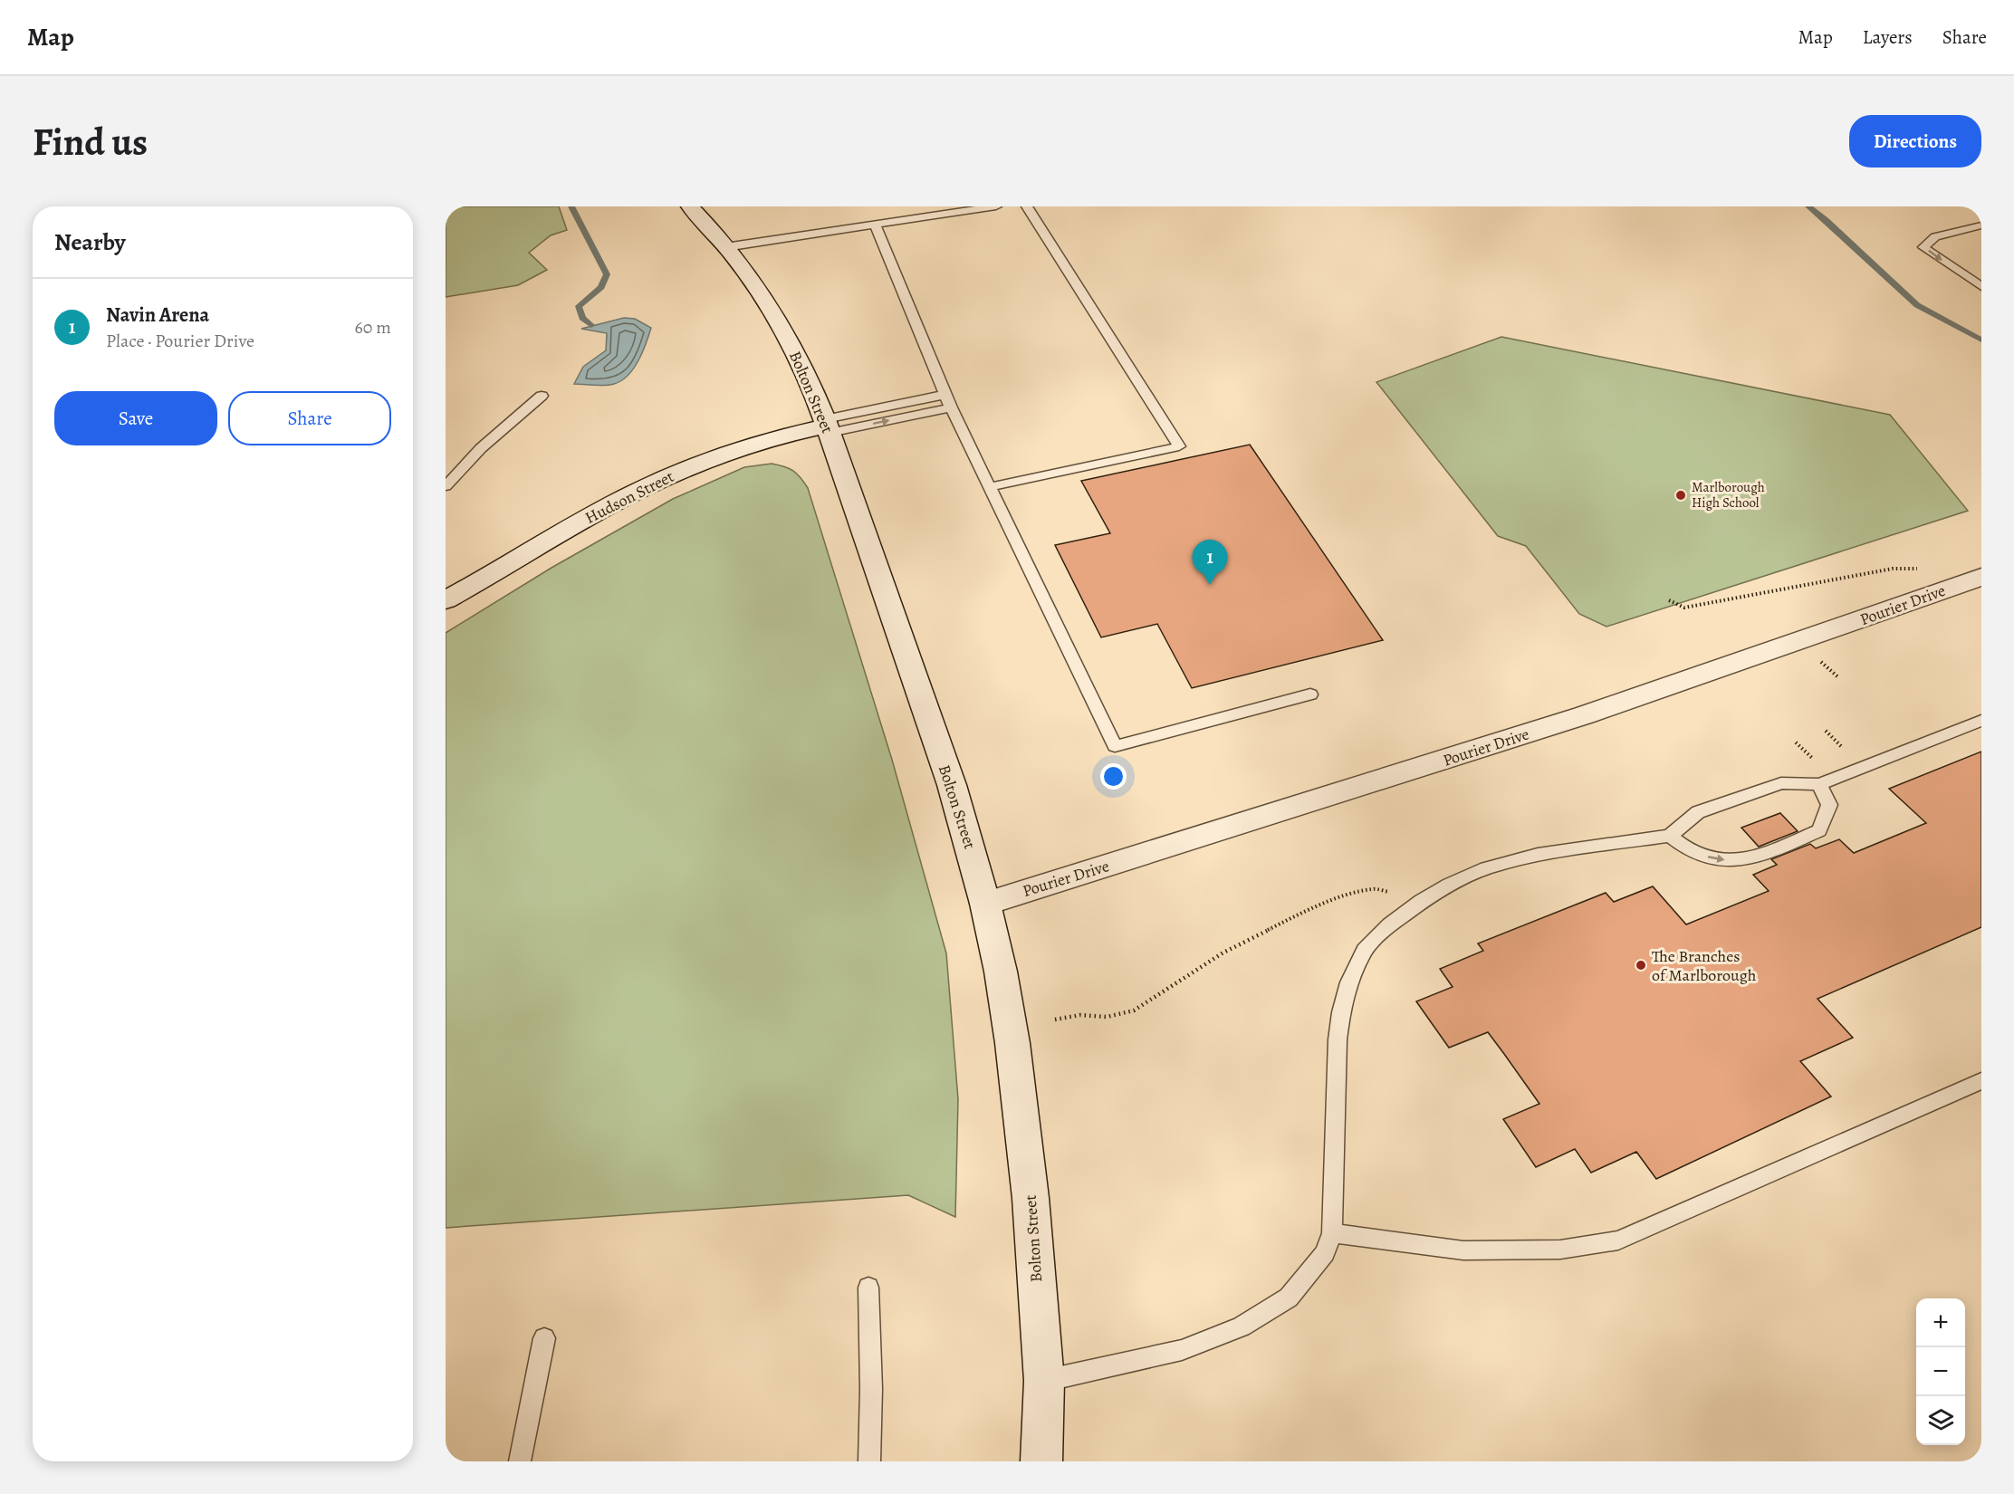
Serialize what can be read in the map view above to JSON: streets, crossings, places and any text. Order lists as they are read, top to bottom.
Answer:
{
  "streets": {
    "main road": ["Bolton Street", "Hudson Street", "Pourier Drive"]
  },
  "crossings": [
    ["Bolton Street", "Hudson Street"],
    ["Bolton Street", "Pourier Drive"]
  ],
  "places": ["Marlborough High School", "The Branches of Marlborough"],
  "page": {
    "header": "Map",
    "nav": ["Map", "Layers", "Share"],
    "buttons": [
      "Directions",
      ["Save", "Share"]
    ],
    "title": "Find us",
    "heading": "Nearby",
    "list": [
      {
        "mark": "1",
        "name": "Navin Arena",
        "note": "Place · Pourier Drive",
        "value": "60 m"
      }
    ],
    "pins": "1",
    "map_buttons": ["+", "−"]
  }
}
